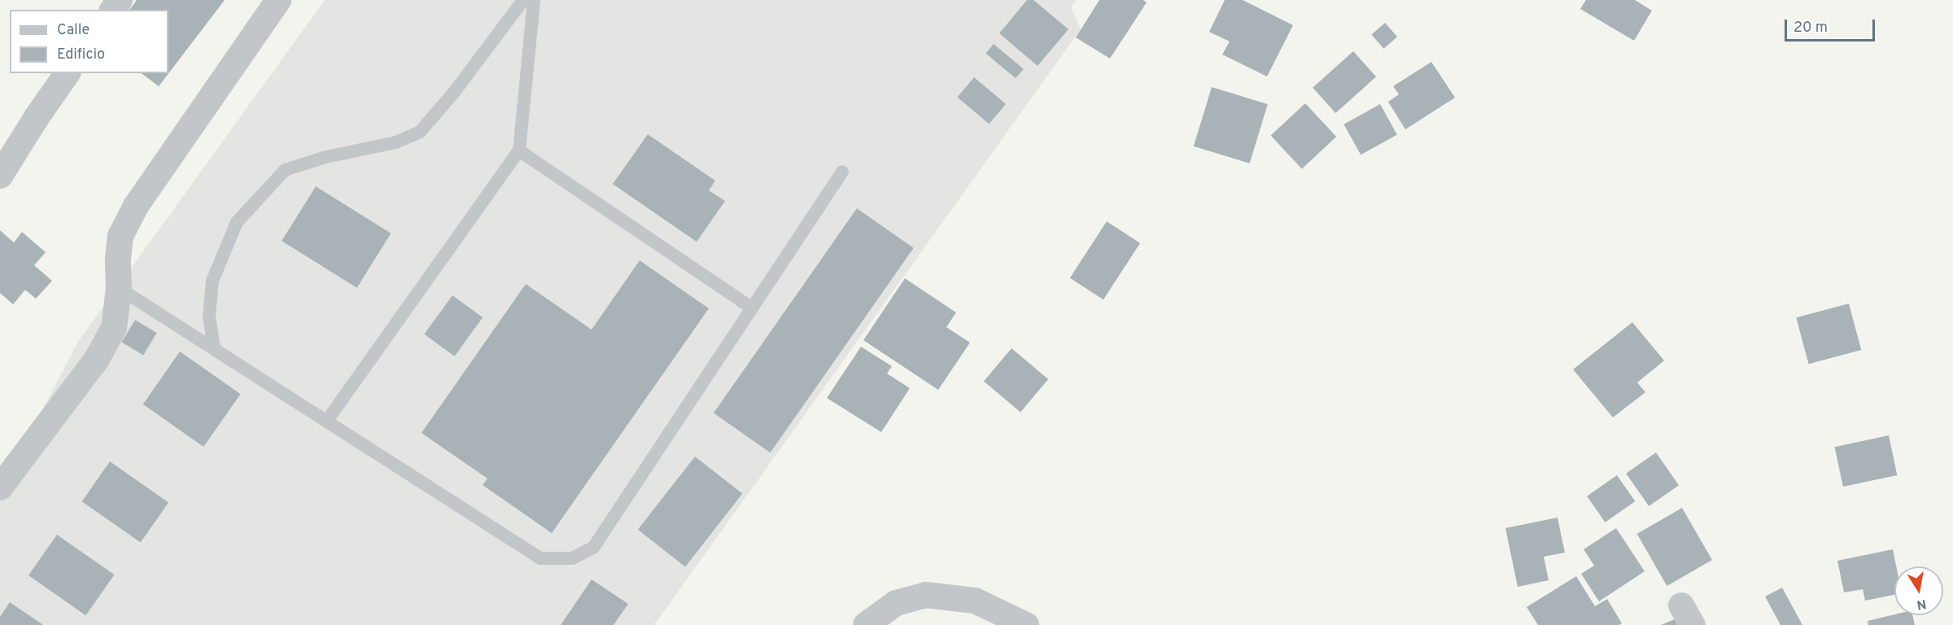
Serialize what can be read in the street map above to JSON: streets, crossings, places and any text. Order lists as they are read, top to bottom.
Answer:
{
  "legend": ["Calle", "Edificio"],
  "scale_bar": "20 m",
  "north": "bottom"
}
